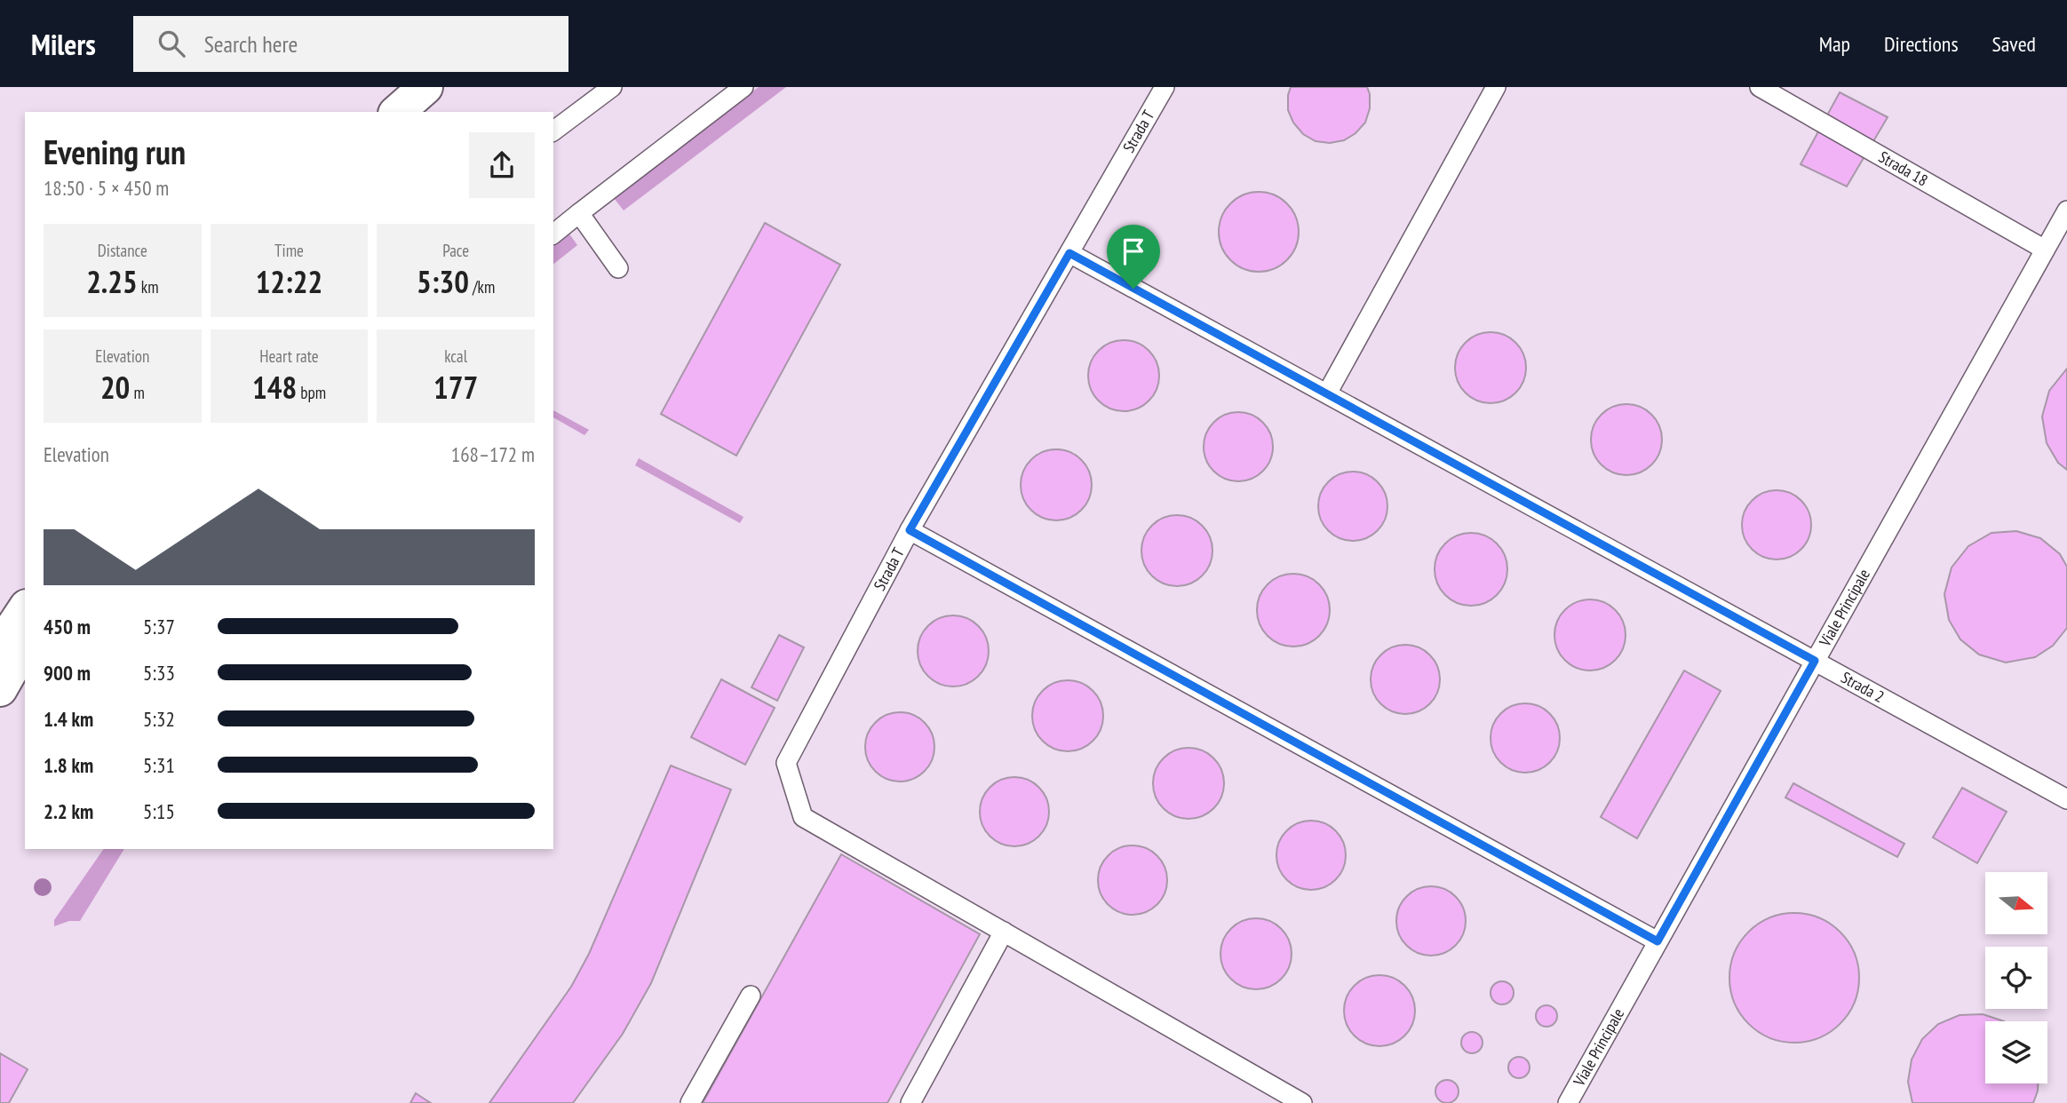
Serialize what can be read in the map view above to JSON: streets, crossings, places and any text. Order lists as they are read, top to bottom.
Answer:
{
  "streets": {
    "lane": [
      "Strada T",
      "Strada 18",
      "Viale Principale",
      "Strada 2"
    ]
  },
  "crossings": [
    ["Strada T", "Strada 2"],
    ["Strada 18", "Viale Principale"],
    ["Viale Principale", "Strada 2"]
  ],
  "north": "right",
  "page": {
    "header": "Milers",
    "search": "Search here",
    "nav": ["Map", "Directions", "Saved"],
    "heading": ["Evening run", "18:50 · 5 × 450 m"],
    "stats": [
      ["Distance", "2.25 km"],
      ["Time", "12:22"],
      ["Pace", "5:30 /km"],
      ["Elevation", "20 m"],
      ["Heart rate", "148 bpm"],
      ["kcal", "177"]
    ],
    "chart": ["Elevation", "168–172 m"],
    "list": [
      {
        "name": "450 m",
        "note": "5:37"
      },
      {
        "name": "900 m",
        "note": "5:33"
      },
      {
        "name": "1.4 km",
        "note": "5:32"
      },
      {
        "name": "1.8 km",
        "note": "5:31"
      },
      {
        "name": "2.2 km",
        "note": "5:15"
      }
    ]
  }
}
